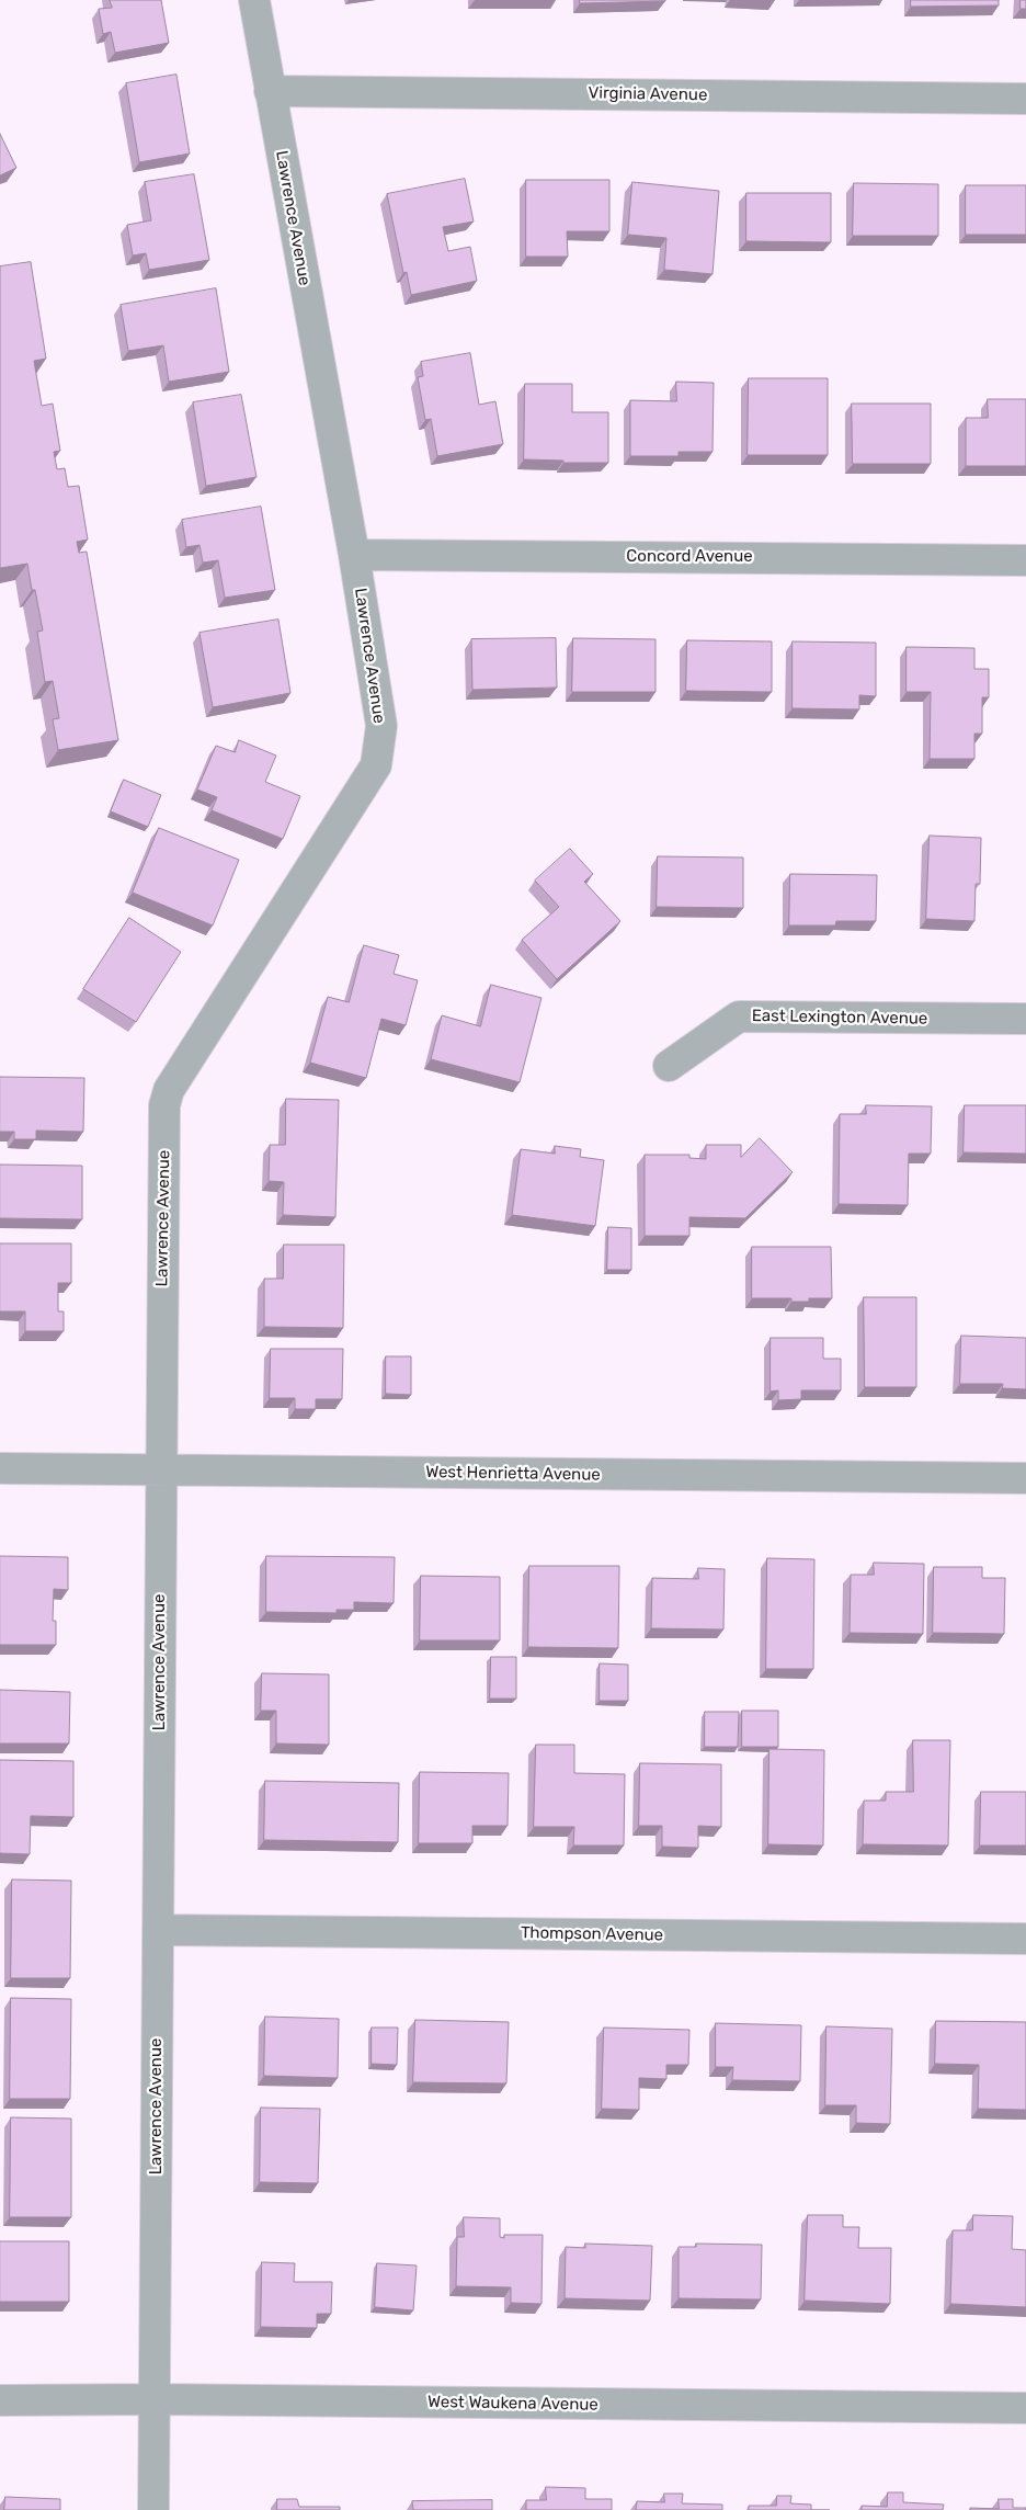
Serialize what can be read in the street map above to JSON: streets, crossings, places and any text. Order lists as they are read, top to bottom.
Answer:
{
  "streets": {
    "street": [
      "Virginia Avenue",
      "Lawrence Avenue",
      "Concord Avenue",
      "East Lexington Avenue",
      "West Henrietta Avenue",
      "Thompson Avenue",
      "West Waukena Avenue"
    ]
  },
  "crossings": [
    ["Virginia Avenue", "Lawrence Avenue"],
    ["Lawrence Avenue", "Concord Avenue"],
    ["Lawrence Avenue", "West Henrietta Avenue"],
    ["Lawrence Avenue", "Thompson Avenue"],
    ["Lawrence Avenue", "West Waukena Avenue"]
  ]
}
